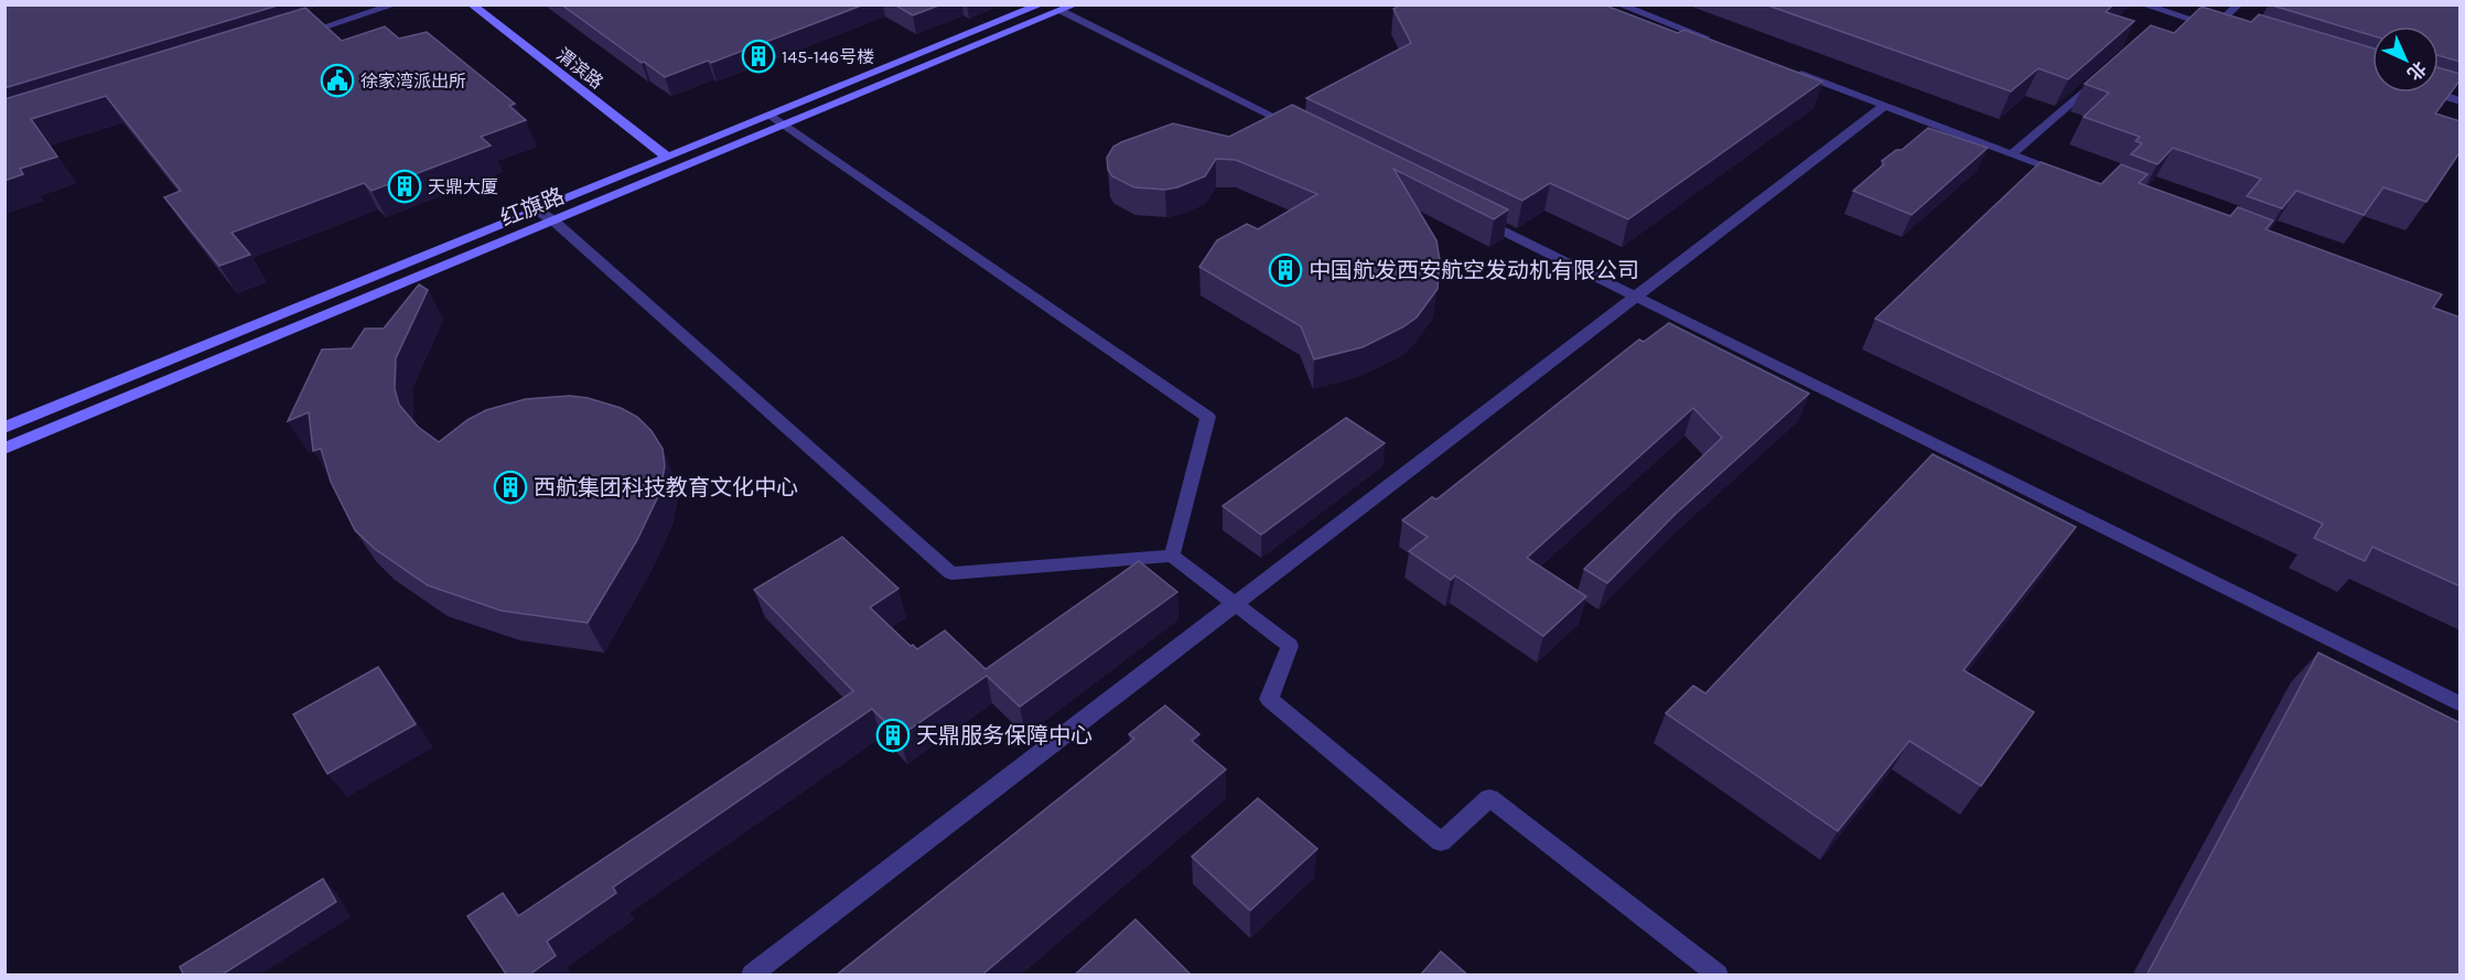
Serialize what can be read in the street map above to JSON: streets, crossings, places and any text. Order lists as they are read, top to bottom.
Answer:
{
  "streets": {
    "main road": ["渭滨路", "红旗路"]
  },
  "crossings": [
    ["渭滨路", "红旗路"]
  ],
  "places": {
    "building": [
      "145-146号楼",
      "天鼎大厦",
      "中国航发西安航空发动机有限公司",
      "西航集团科技教育文化中心",
      "天鼎服务保障中心"
    ],
    "public building": ["徐家湾派出所"]
  },
  "north": "bottom right"
}
